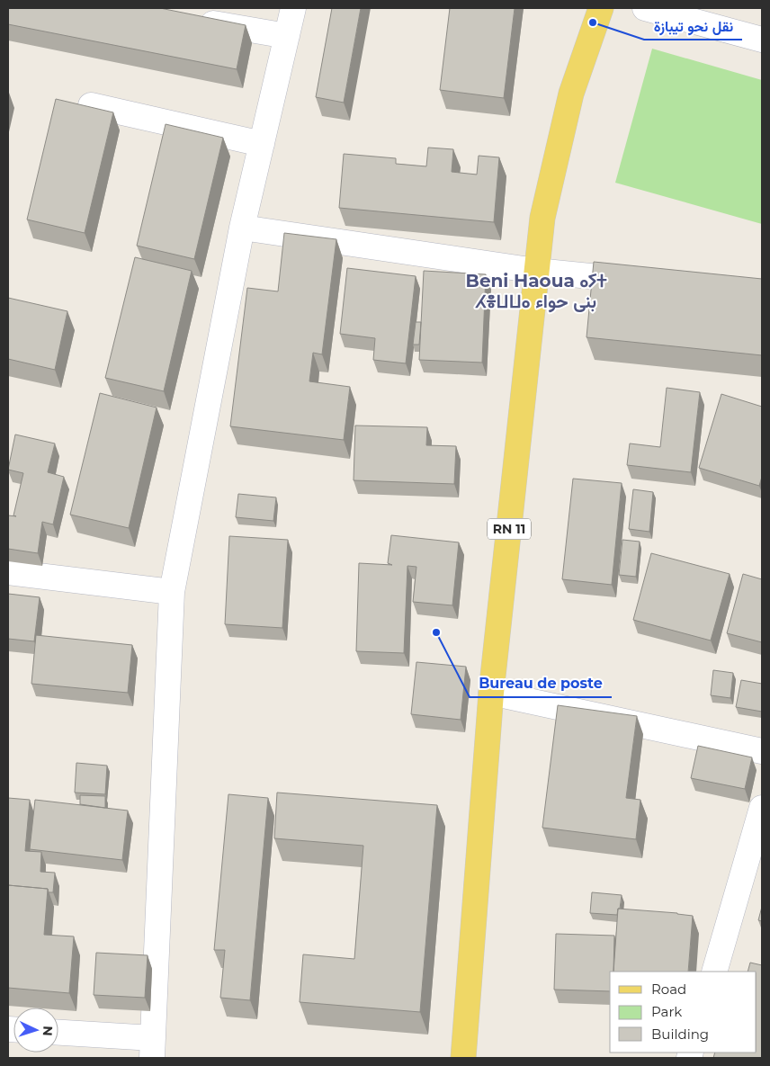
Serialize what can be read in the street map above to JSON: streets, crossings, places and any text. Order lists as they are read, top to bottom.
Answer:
{
  "streets": {
    "main road": ["RN 11"]
  },
  "districts": ["Beni Haoua ⴰⵢⵜ ⵃⴻⵡⵡⴰ بنى حواء"],
  "places": ["نقل نحو تيبازة", "Bureau de poste"],
  "legend": ["Road", "Park", "Building"],
  "north": "right"
}
